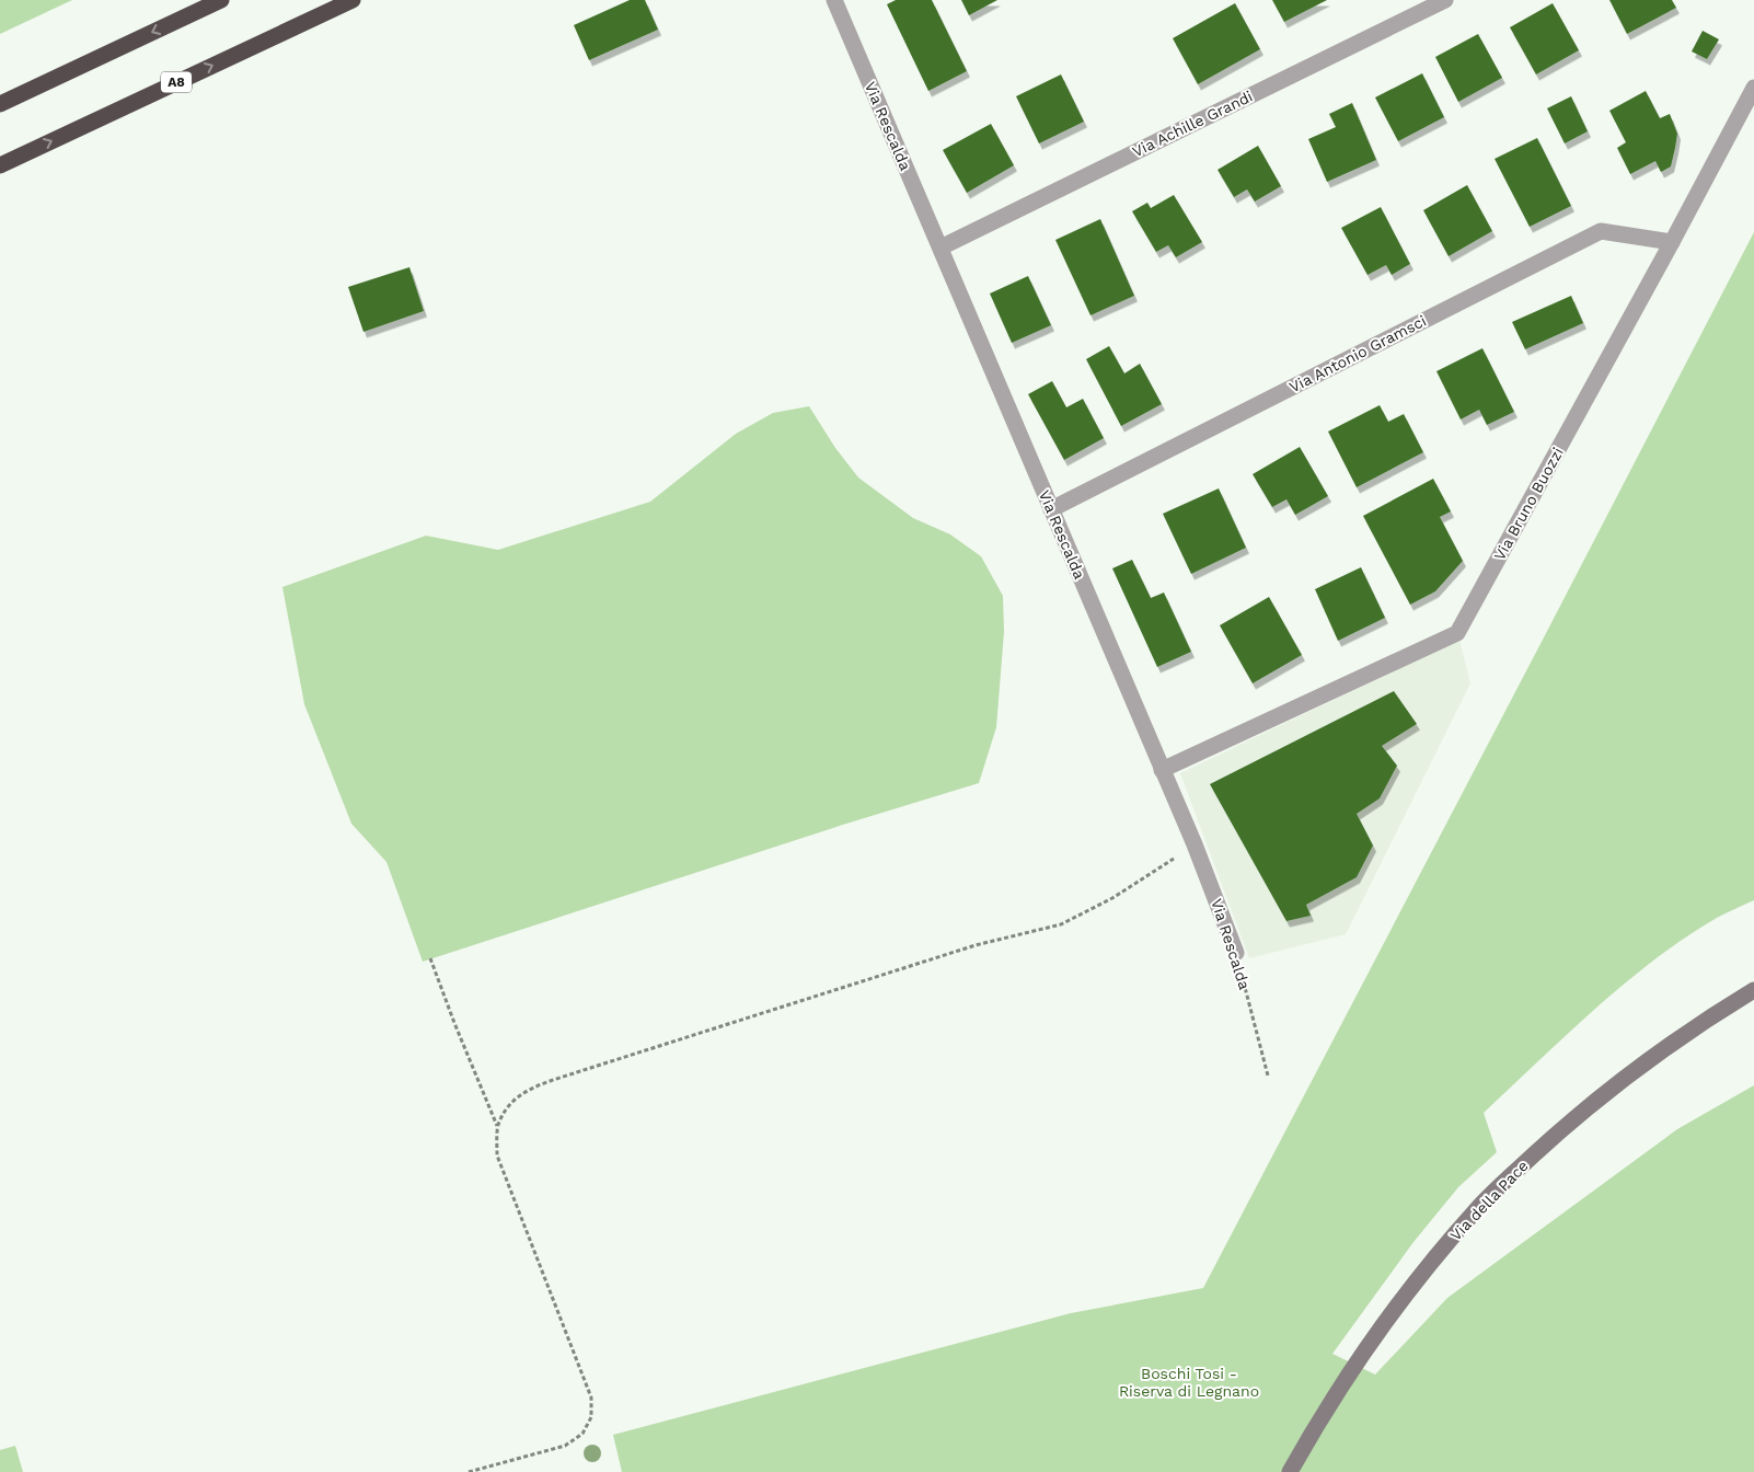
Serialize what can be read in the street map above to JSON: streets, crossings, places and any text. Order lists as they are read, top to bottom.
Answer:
{
  "streets": {
    "highway": ["A8"],
    "main road": ["Via della Pace"],
    "street": [
      "Via Achille Grandi",
      "Via Rescalda",
      "Via Antonio Gramsci",
      "Via Bruno Buozzi"
    ]
  },
  "crossings": [
    ["Via Achille Grandi", "Via Rescalda"],
    ["Via Rescalda", "Via Antonio Gramsci"],
    ["Via Rescalda", "Via Bruno Buozzi"],
    ["Via Antonio Gramsci", "Via Bruno Buozzi"]
  ],
  "parks": ["Boschi Tosi - Riserva di Legnano"]
}
